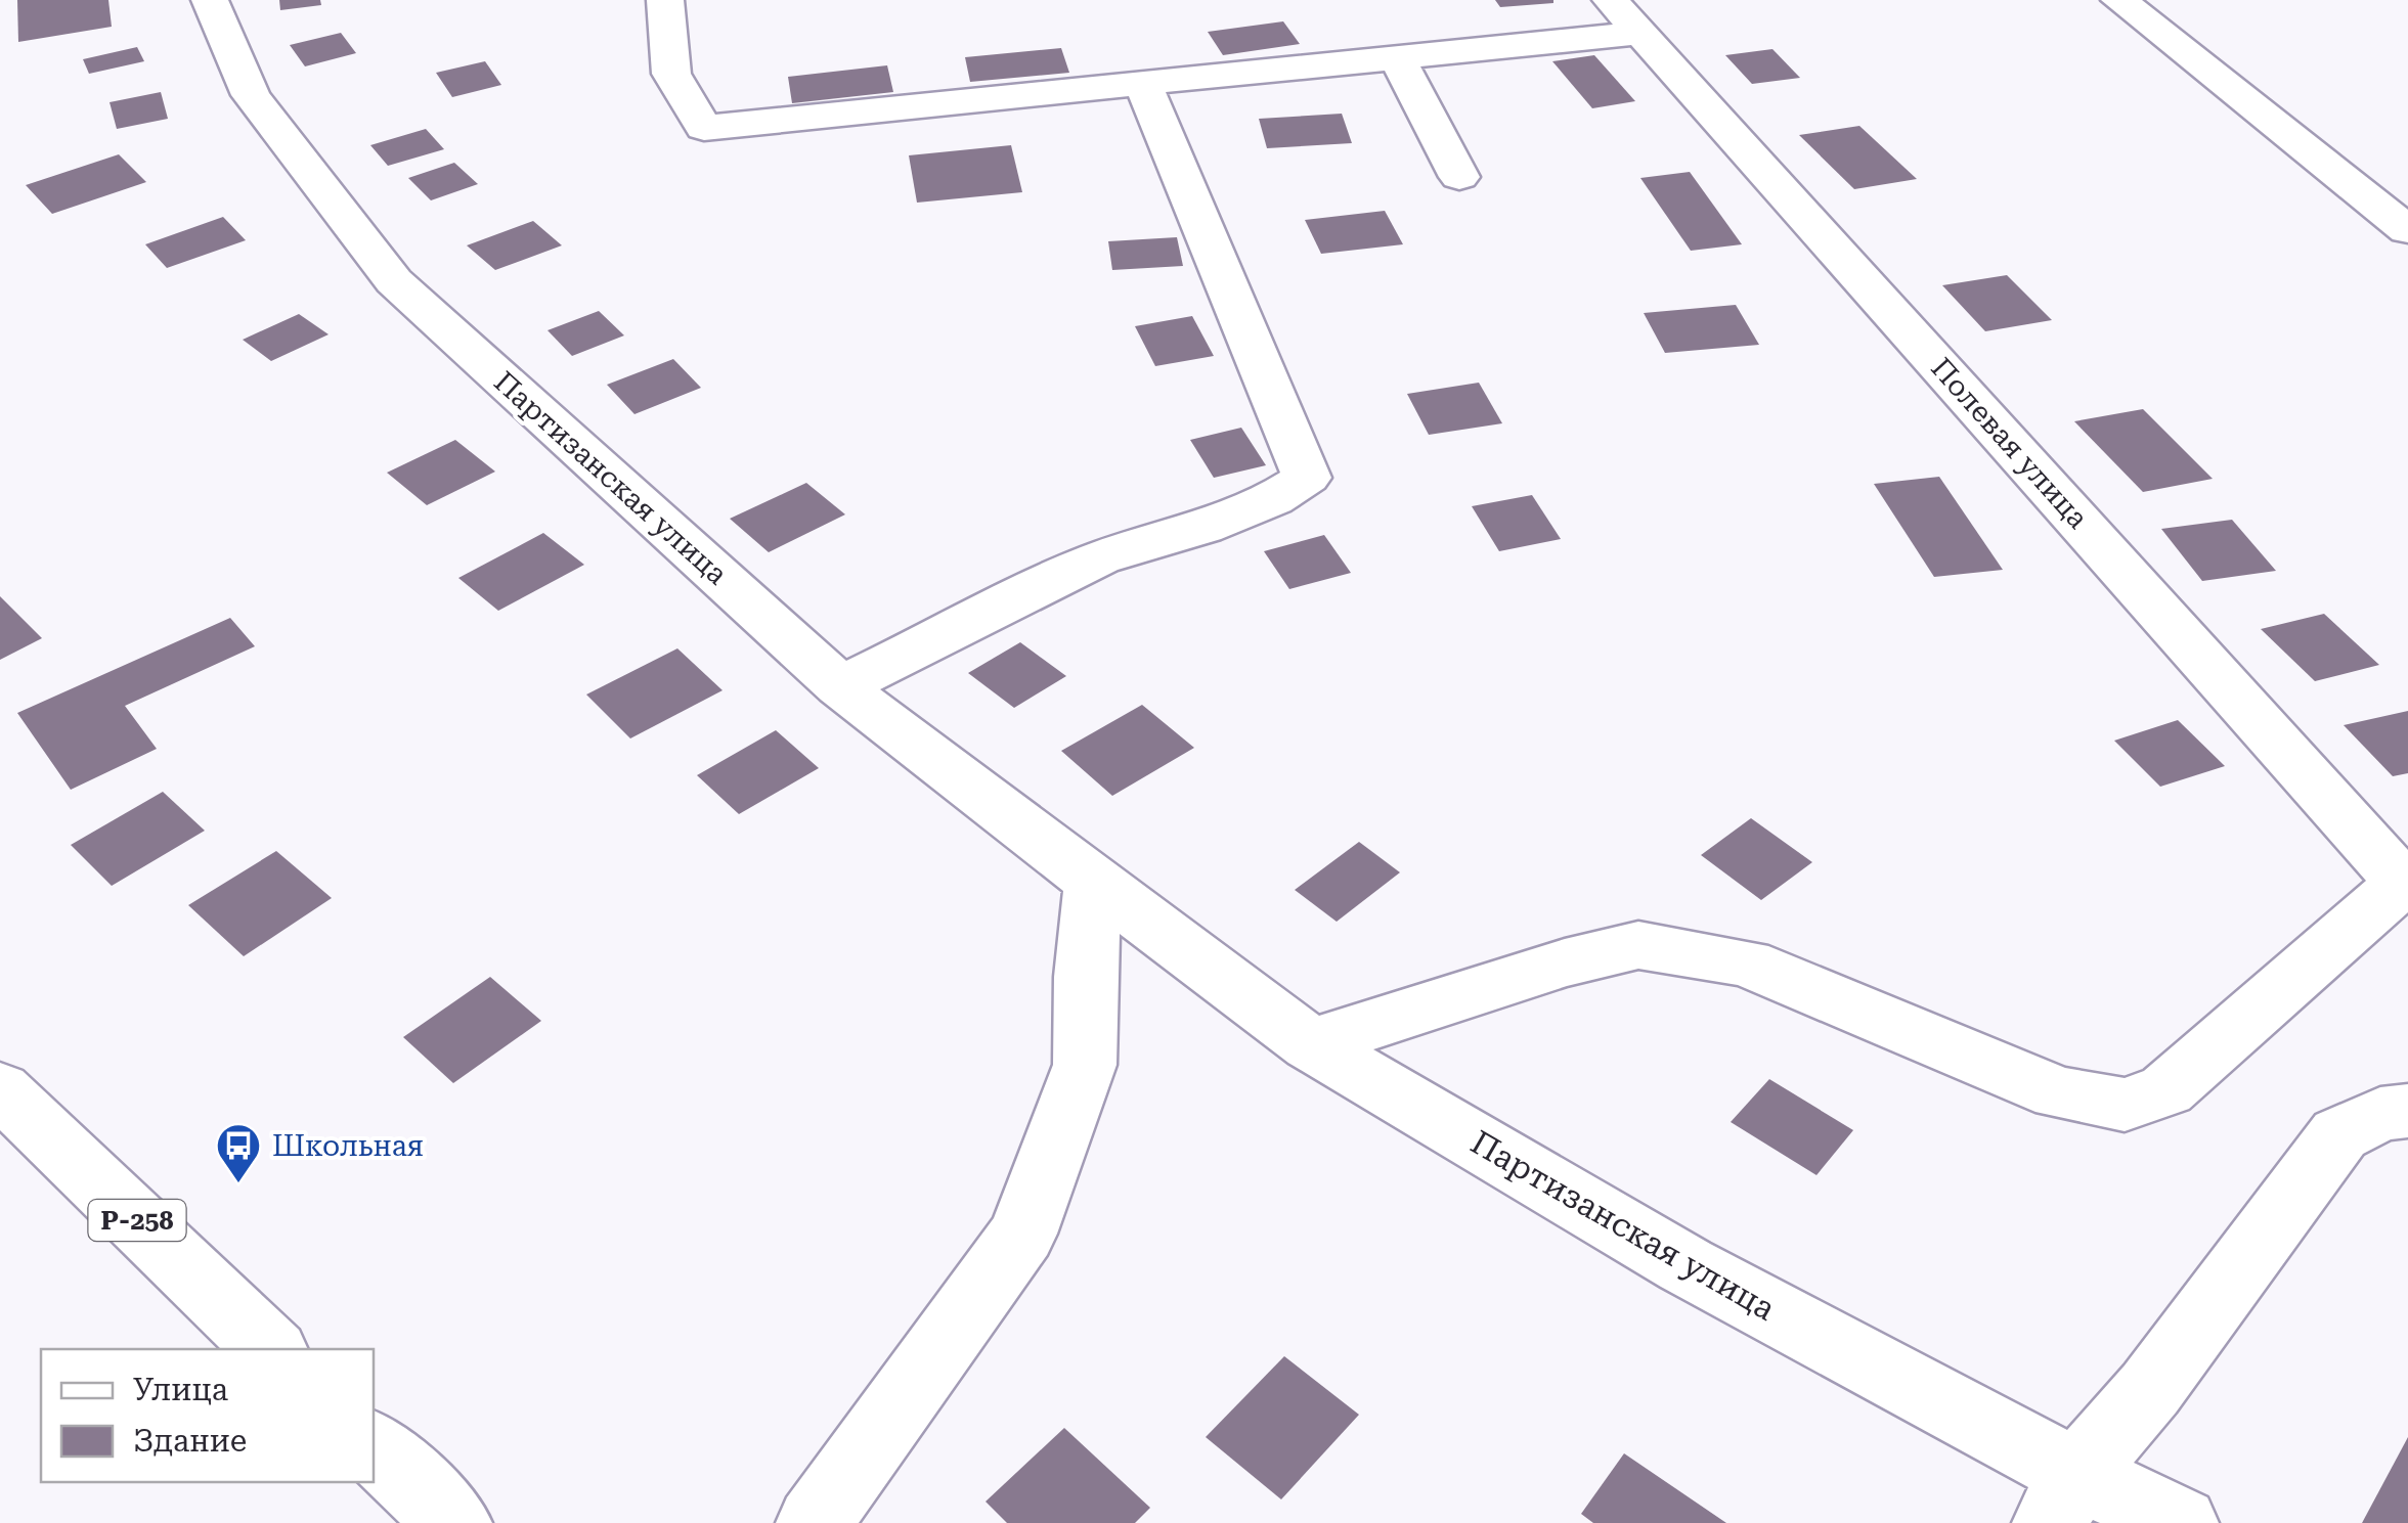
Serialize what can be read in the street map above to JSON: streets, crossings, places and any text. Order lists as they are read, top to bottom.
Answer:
{
  "streets": {
    "main road": ["Полевая улица", "Партизанская улица", "Р-258"]
  },
  "places": {
    "bus stop": ["Школьная"]
  },
  "legend": ["Улица", "Здание"]
}
